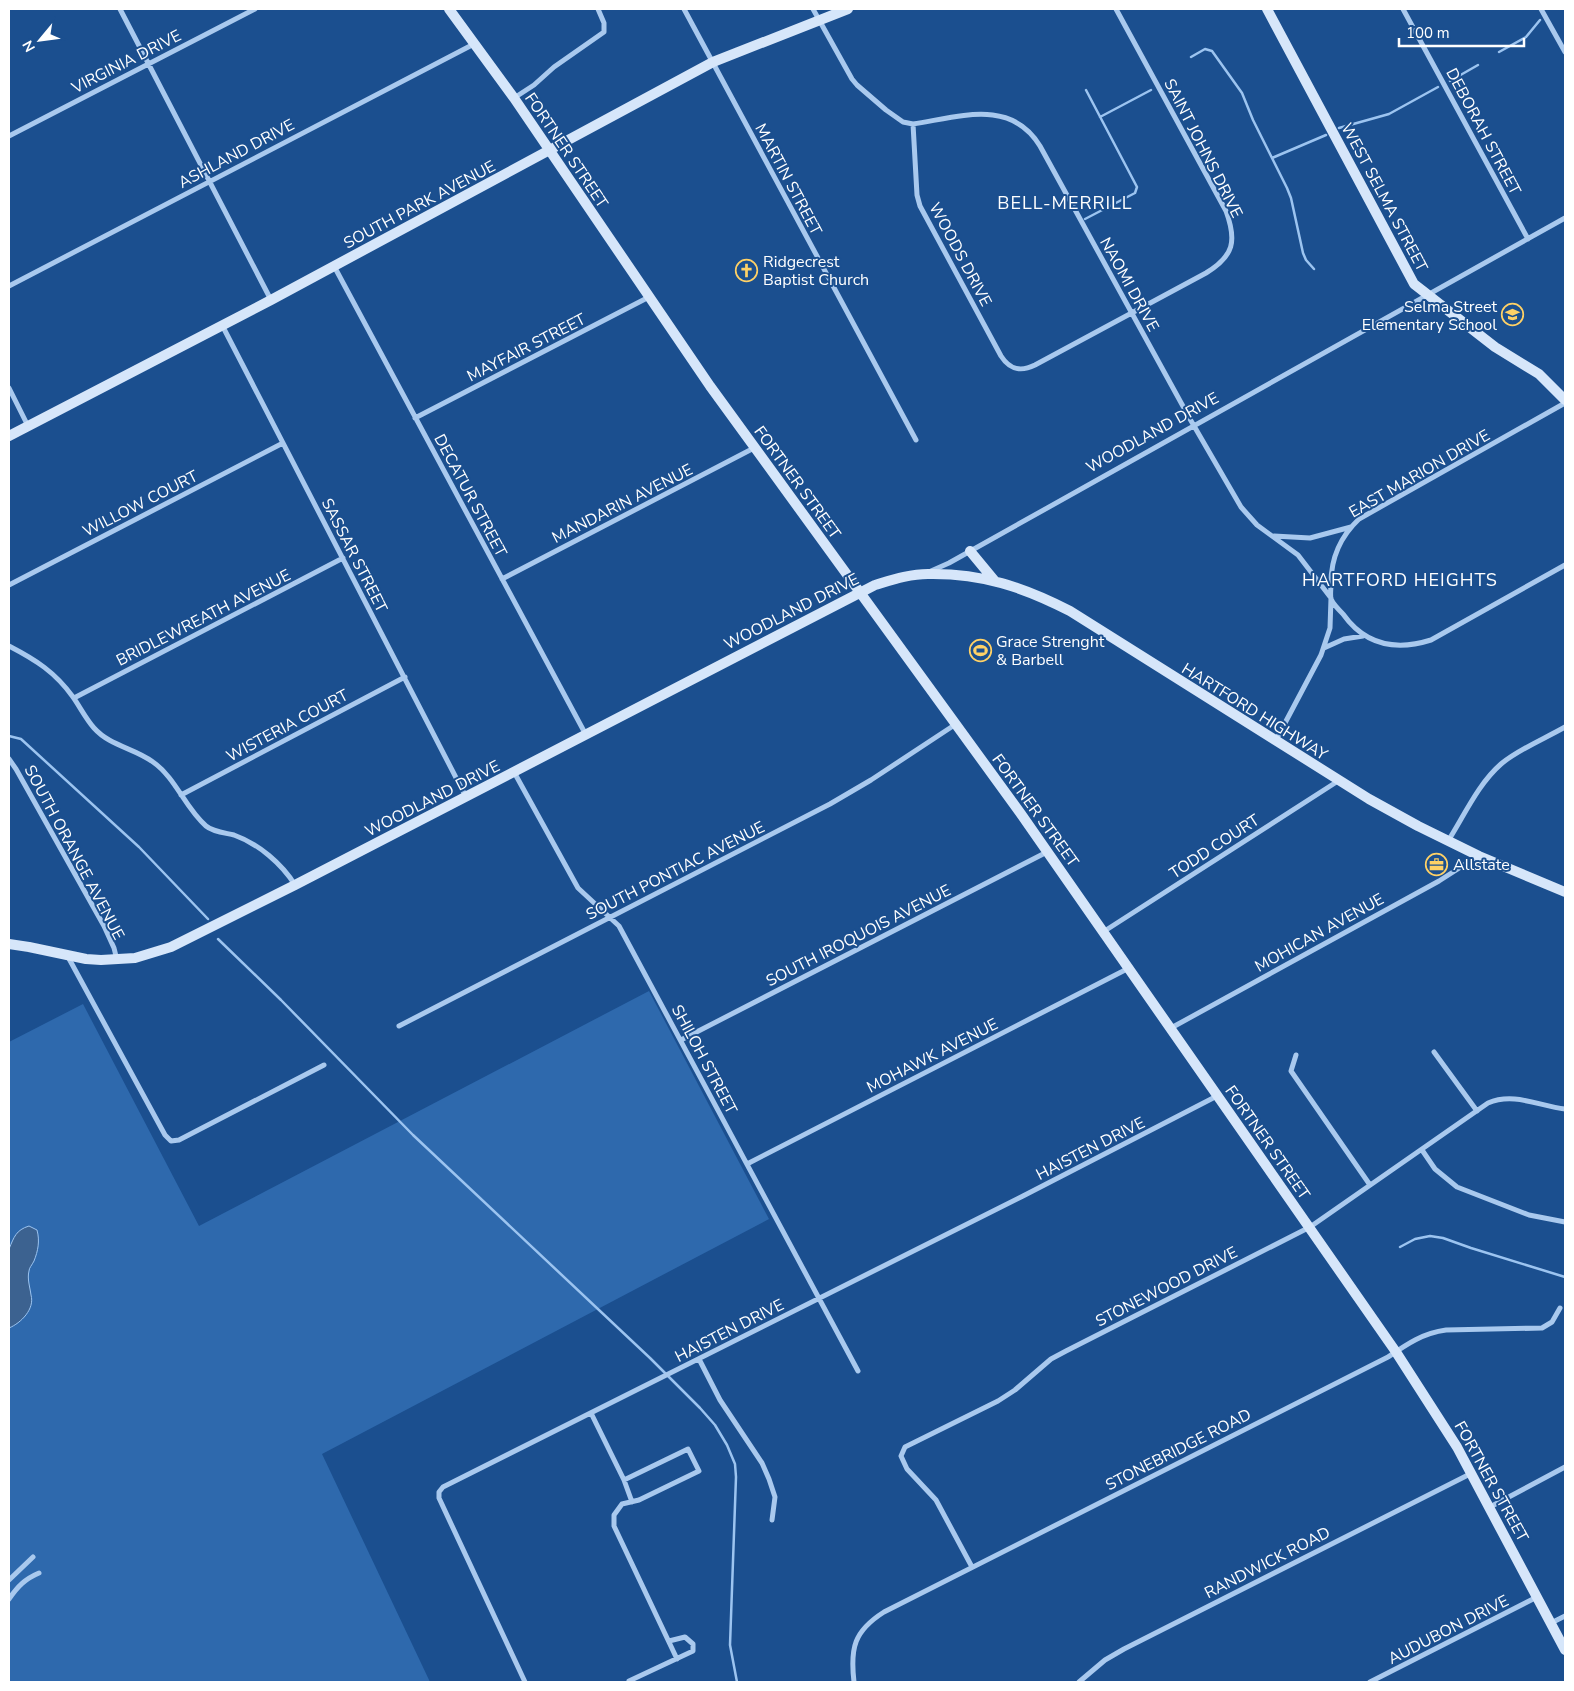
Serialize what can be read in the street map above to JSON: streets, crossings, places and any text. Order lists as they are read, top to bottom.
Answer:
{
  "streets": {
    "street": [
      "VIRGINIA DRIVE",
      "DEBORAH STREET",
      "SAINT JOHNS DRIVE",
      "FORTNER STREET",
      "ASHLAND DRIVE",
      "MARTIN STREET",
      "WEST SELMA STREET",
      "SOUTH PARK AVENUE",
      "WOODS DRIVE",
      "NAOMI DRIVE",
      "MAYFAIR STREET",
      "WOODLAND DRIVE",
      "EAST MARION DRIVE",
      "DECATUR STREET",
      "WILLOW COURT",
      "MANDARIN AVENUE",
      "SASSAR STREET",
      "BRIDLEWREATH AVENUE",
      "HARTFORD HIGHWAY",
      "WISTERIA COURT",
      "TODD COURT",
      "SOUTH ORANGE AVENUE",
      "SOUTH PONTIAC AVENUE",
      "MOHICAN AVENUE",
      "SOUTH IROQUOIS AVENUE",
      "MOHAWK AVENUE",
      "SHILOH STREET",
      "HAISTEN DRIVE",
      "STONEWOOD DRIVE",
      "STONEBRIDGE ROAD",
      "RANDWICK ROAD",
      "AUDUBON DRIVE"
    ]
  },
  "crossings": [
    ["DEBORAH STREET", "WOODLAND DRIVE"],
    ["SAINT JOHNS DRIVE", "WOODS DRIVE"],
    ["SAINT JOHNS DRIVE", "NAOMI DRIVE"],
    ["FORTNER STREET", "ASHLAND DRIVE"],
    ["FORTNER STREET", "SOUTH PARK AVENUE"],
    ["FORTNER STREET", "MAYFAIR STREET"],
    ["FORTNER STREET", "WOODLAND DRIVE"],
    ["FORTNER STREET", "MANDARIN AVENUE"],
    ["FORTNER STREET", "TODD COURT"],
    ["FORTNER STREET", "SOUTH PONTIAC AVENUE"],
    ["FORTNER STREET", "MOHICAN AVENUE"],
    ["FORTNER STREET", "SOUTH IROQUOIS AVENUE"],
    ["FORTNER STREET", "MOHAWK AVENUE"],
    ["FORTNER STREET", "HAISTEN DRIVE"],
    ["FORTNER STREET", "STONEWOOD DRIVE"],
    ["FORTNER STREET", "STONEBRIDGE ROAD"],
    ["FORTNER STREET", "RANDWICK ROAD"],
    ["FORTNER STREET", "AUDUBON DRIVE"],
    ["MARTIN STREET", "SOUTH PARK AVENUE"],
    ["WEST SELMA STREET", "WOODLAND DRIVE"],
    ["WEST SELMA STREET", "EAST MARION DRIVE"],
    ["SOUTH PARK AVENUE", "DECATUR STREET"],
    ["SOUTH PARK AVENUE", "SASSAR STREET"],
    ["WOODS DRIVE", "NAOMI DRIVE"],
    ["NAOMI DRIVE", "WOODLAND DRIVE"],
    ["NAOMI DRIVE", "EAST MARION DRIVE"],
    ["MAYFAIR STREET", "DECATUR STREET"],
    ["WOODLAND DRIVE", "DECATUR STREET"],
    ["WOODLAND DRIVE", "SASSAR STREET"],
    ["WOODLAND DRIVE", "HARTFORD HIGHWAY"],
    ["WOODLAND DRIVE", "SOUTH ORANGE AVENUE"],
    ["WOODLAND DRIVE", "SHILOH STREET"],
    ["EAST MARION DRIVE", "HARTFORD HIGHWAY"],
    ["DECATUR STREET", "MANDARIN AVENUE"],
    ["WILLOW COURT", "SASSAR STREET"],
    ["SASSAR STREET", "BRIDLEWREATH AVENUE"],
    ["SASSAR STREET", "WISTERIA COURT"],
    ["HARTFORD HIGHWAY", "TODD COURT"],
    ["HARTFORD HIGHWAY", "MOHICAN AVENUE"],
    ["SOUTH PONTIAC AVENUE", "SHILOH STREET"],
    ["SOUTH IROQUOIS AVENUE", "SHILOH STREET"],
    ["MOHAWK AVENUE", "SHILOH STREET"],
    ["SHILOH STREET", "HAISTEN DRIVE"],
    ["STONEWOOD DRIVE", "STONEBRIDGE ROAD"]
  ],
  "districts": ["BELL-MERRILL", "HARTFORD HEIGHTS"],
  "places": {
    "church": ["Ridgecrest Baptist Church"],
    "school or university": ["Selma Street Elementary School"],
    "sports": ["Grace Strenght & Barbell"],
    "office": ["Allstate"]
  },
  "scale_bar": "100 m",
  "north": "bottom left"
}
